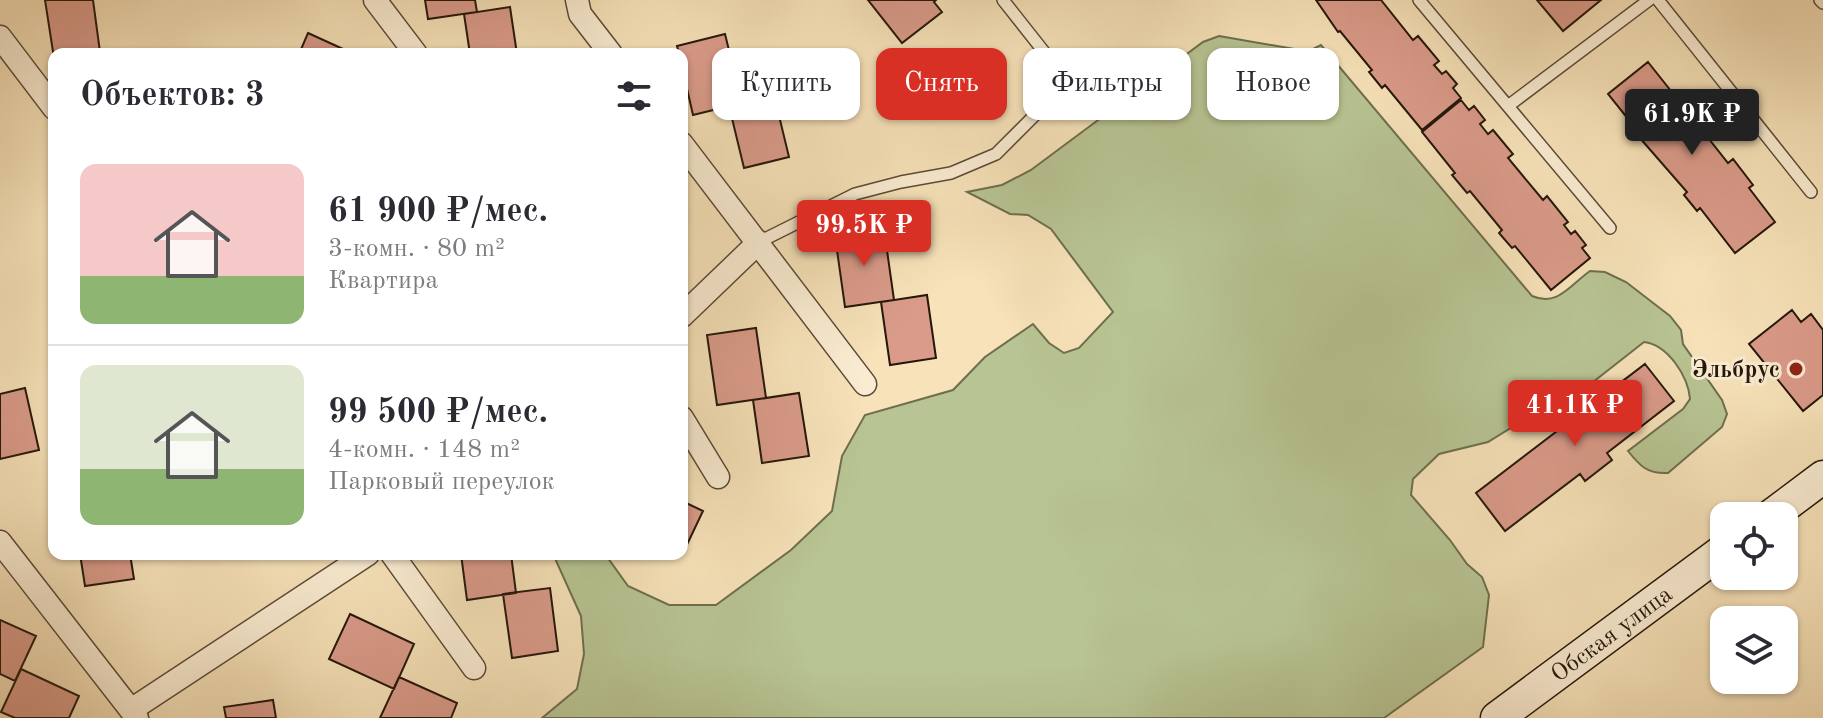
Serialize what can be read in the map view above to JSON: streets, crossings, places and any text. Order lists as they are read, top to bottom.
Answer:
{
  "streets": {
    "street": ["Обская улица"]
  },
  "places": ["Эльбрус"],
  "page": {
    "chip": [
      "Купить",
      "Снять",
      "Фильтры",
      "Новое"
    ],
    "heading": "Объектов: 3",
    "price": ["61.9K ₽", "99.5K ₽", "41.1K ₽"],
    "list": [
      {
        "name": "61 900 ₽/мес.",
        "note": "3-комн. · 80 m² · Квартира"
      },
      {
        "name": "99 500 ₽/мес.",
        "note": "4-комн. · 148 m² · Парковый переулок"
      }
    ]
  }
}
